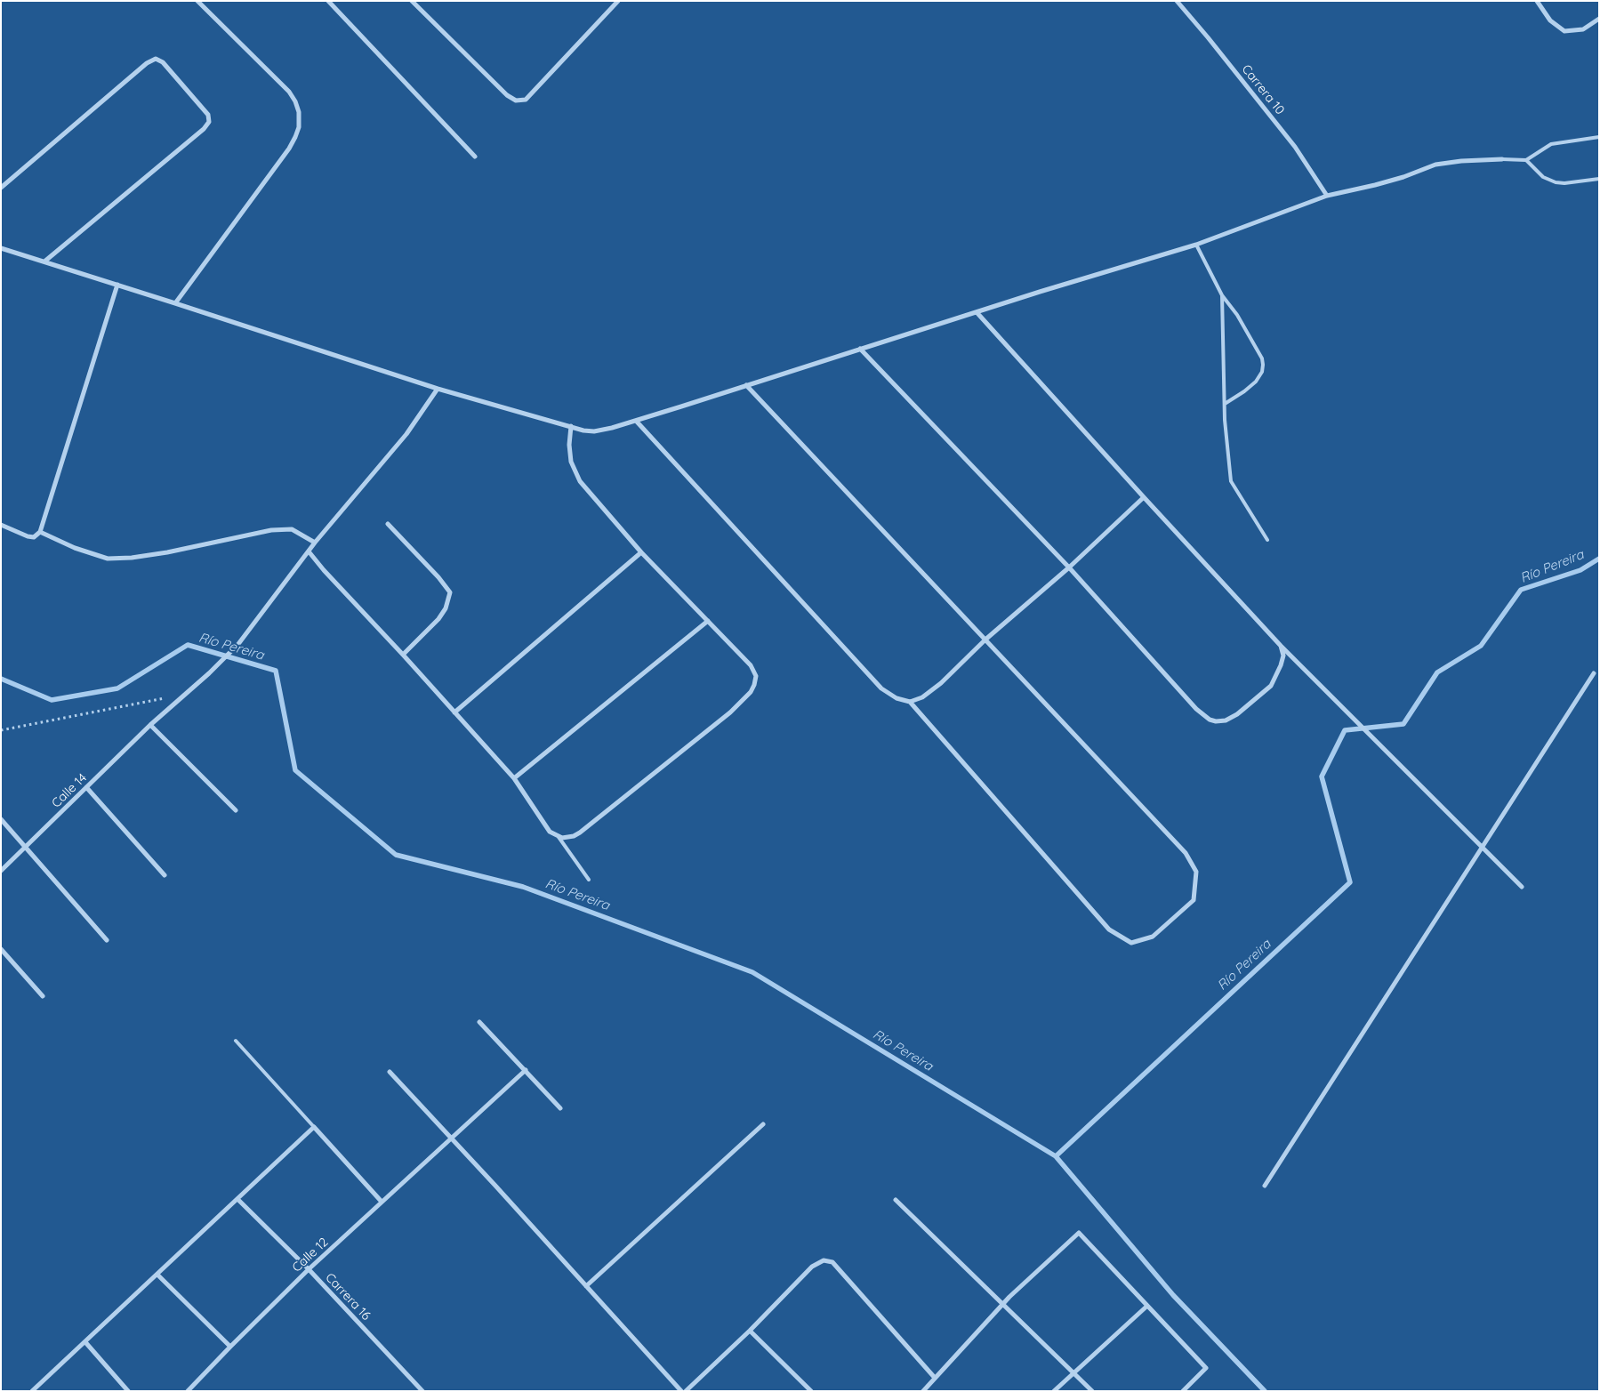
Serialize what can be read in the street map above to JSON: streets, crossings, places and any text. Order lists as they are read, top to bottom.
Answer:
{
  "streets": {
    "street": [
      "Carrera 10",
      "Calle 14",
      "Calle 12",
      "Carrera 16"
    ]
  },
  "crossings": [
    ["Calle 12", "Carrera 16"]
  ],
  "water": ["Río Pereira"]
}
